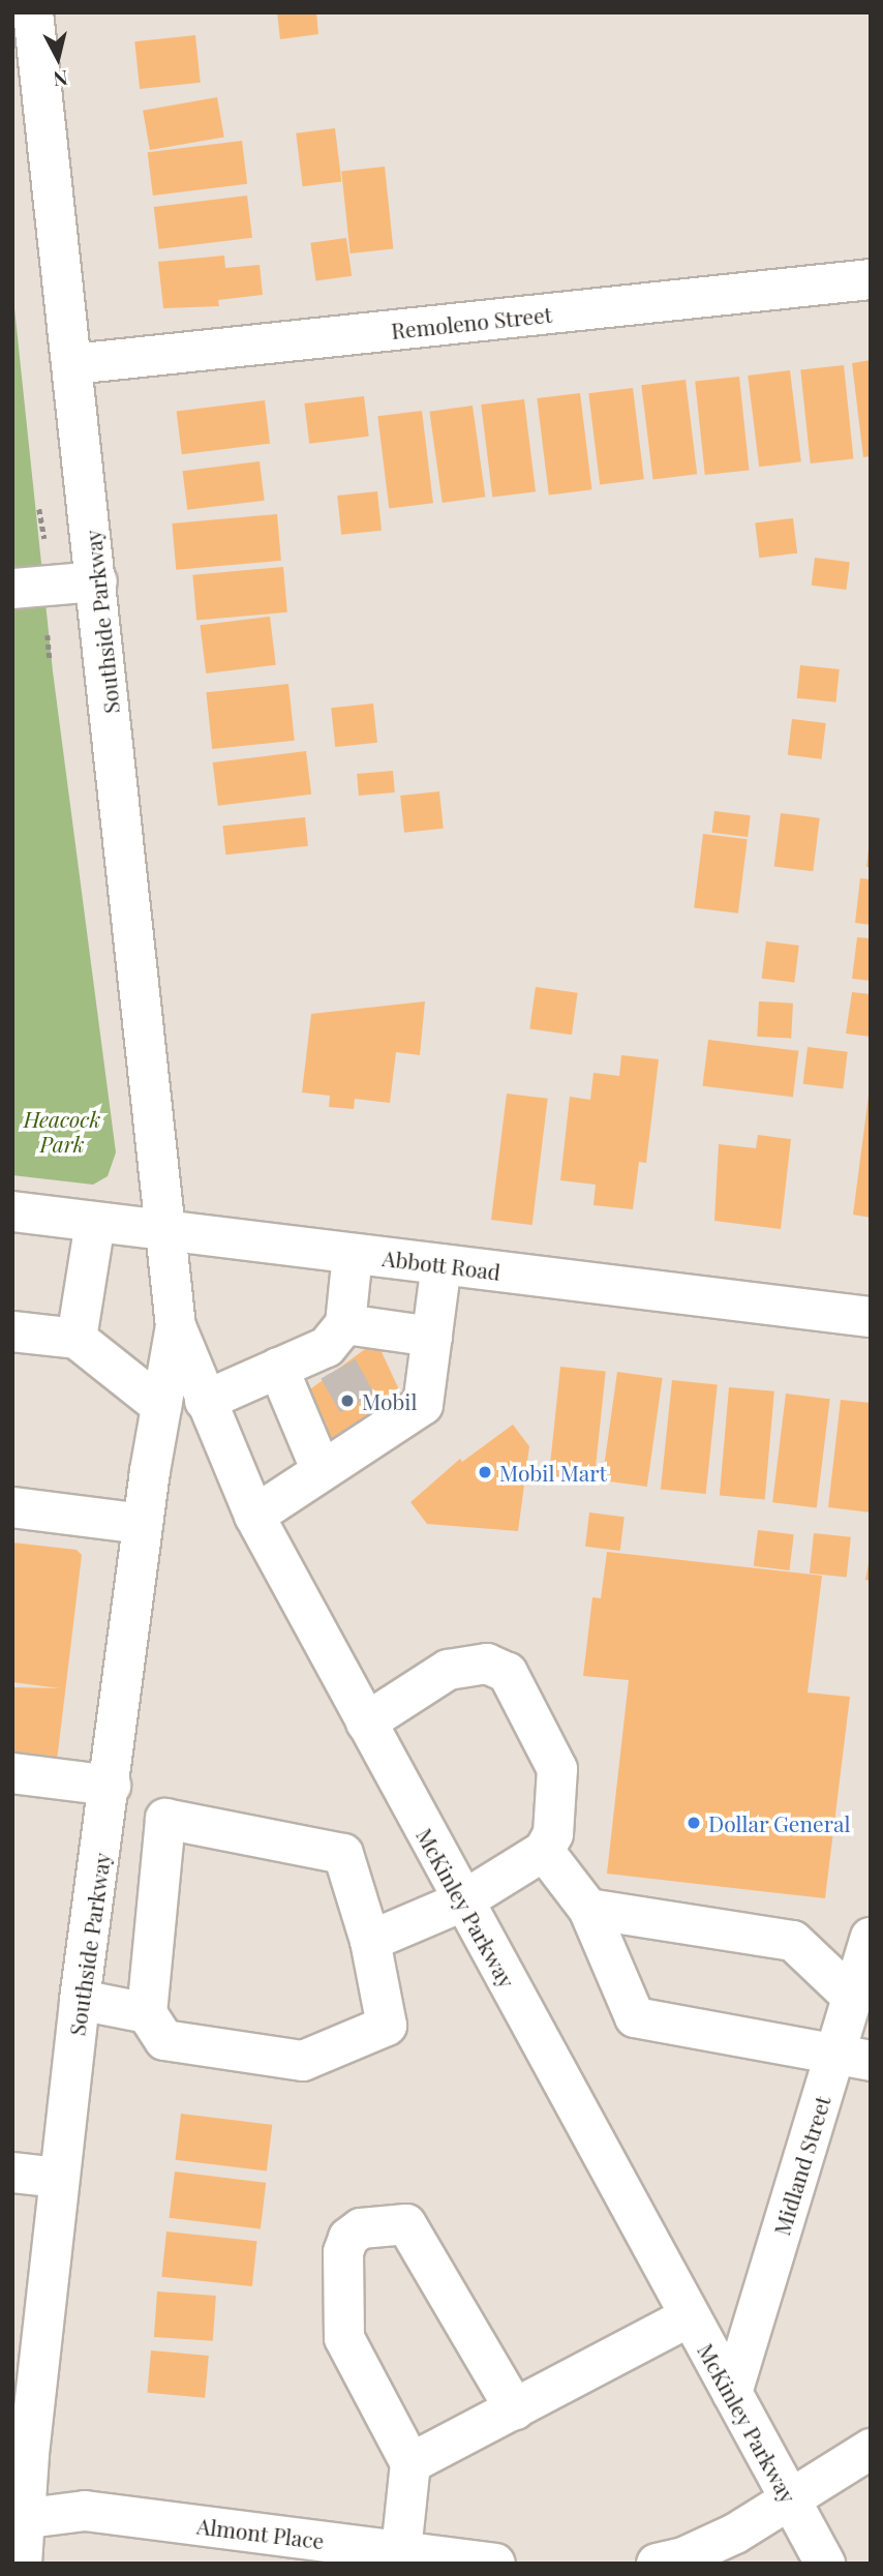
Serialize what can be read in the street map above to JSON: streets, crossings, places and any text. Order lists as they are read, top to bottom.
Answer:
{
  "streets": {
    "street": [
      "Remoleno Street",
      "Southside Parkway",
      "Abbott Road",
      "McKinley Parkway",
      "Midland Street",
      "Almont Place"
    ]
  },
  "crossings": [
    ["Remoleno Street", "Southside Parkway"],
    ["Southside Parkway", "Abbott Road"],
    ["Southside Parkway", "McKinley Parkway"],
    ["Southside Parkway", "Almont Place"],
    ["Abbott Road", "McKinley Parkway"],
    ["McKinley Parkway", "Midland Street"]
  ],
  "parks": ["Heacock Park"],
  "places": ["Mobil", "Mobil Mart", "Dollar General"],
  "north": "bottom"
}
